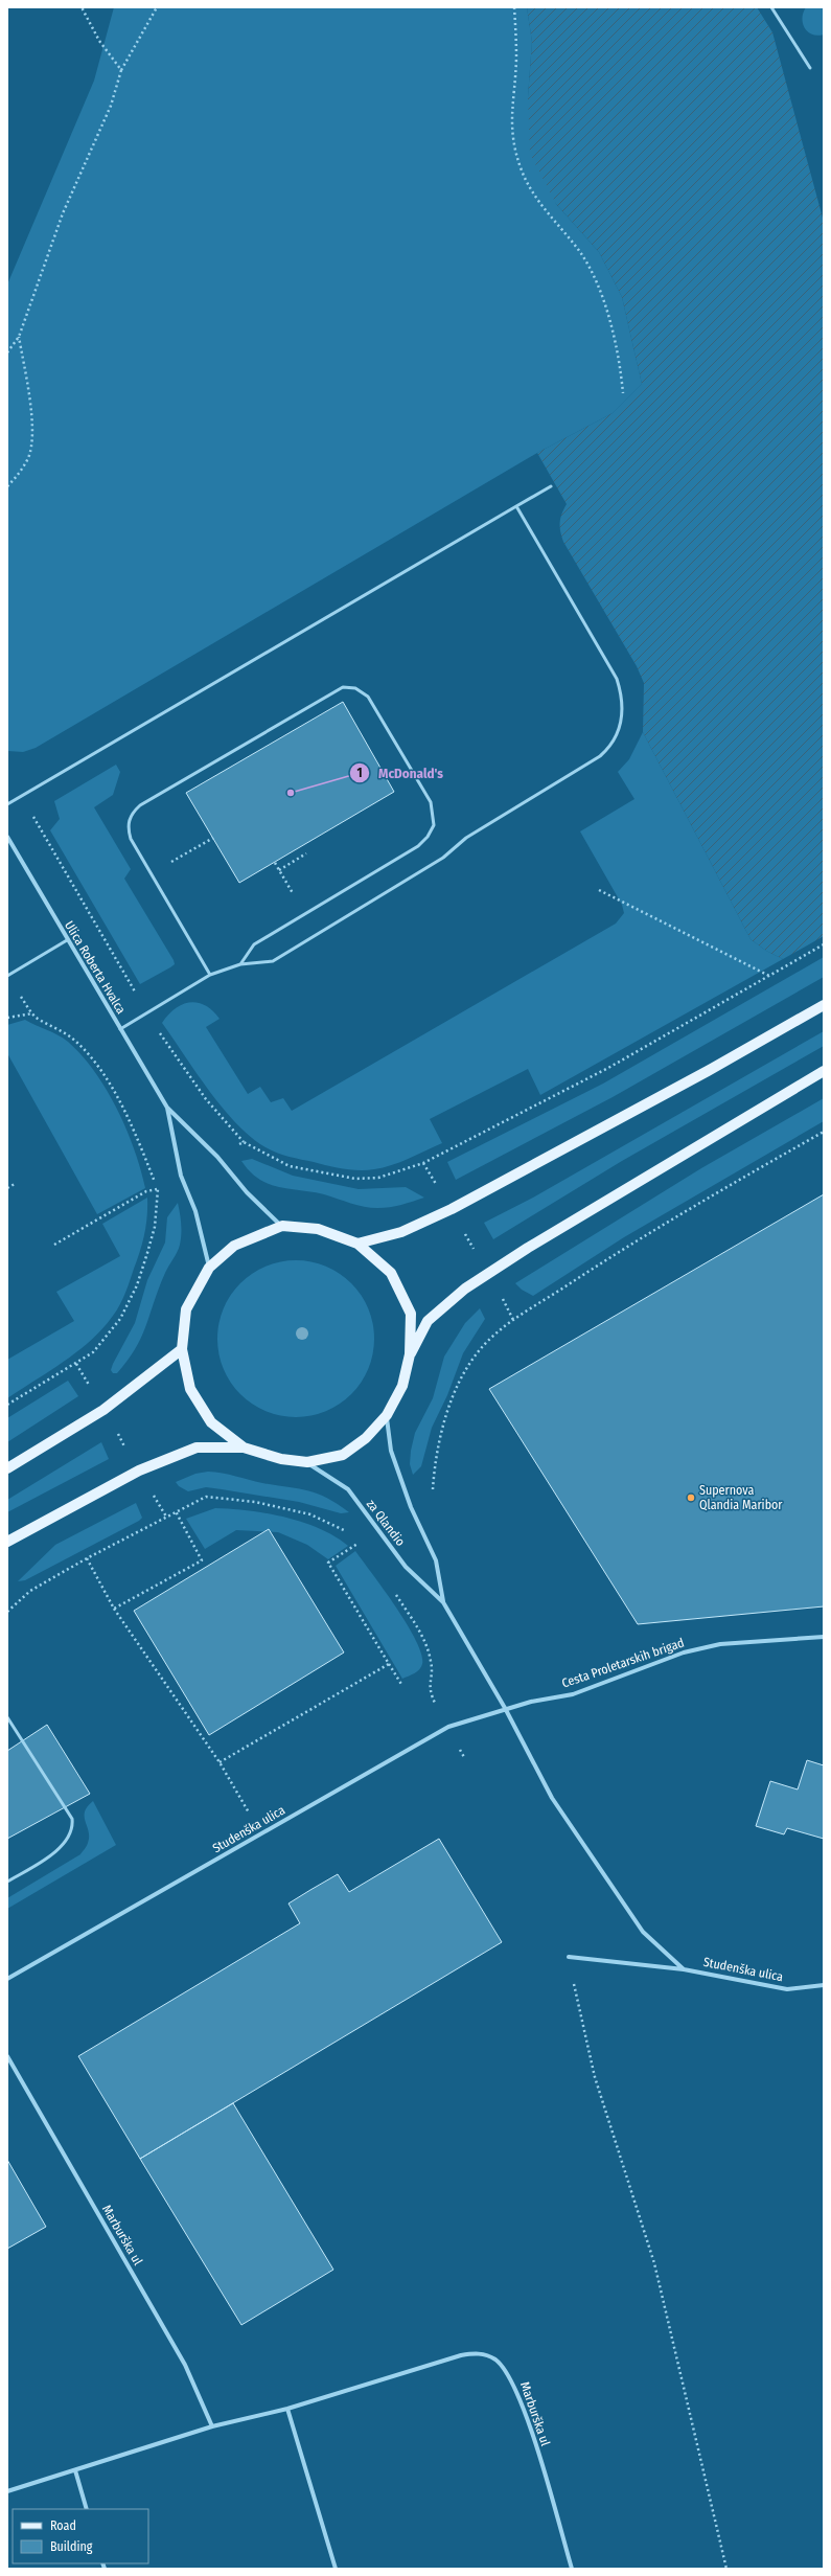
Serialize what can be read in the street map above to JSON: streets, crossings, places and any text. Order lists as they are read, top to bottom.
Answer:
{
  "streets": {
    "street": [
      "Ulica Roberta Hvalca",
      "za Qlandio",
      "Cesta Proletarskih brigad",
      "Studenška ulica",
      "Marburška ul"
    ]
  },
  "crossings": [
    ["za Qlandio", "Cesta Proletarskih brigad"],
    ["za Qlandio", "Studenška ulica"],
    ["Cesta Proletarskih brigad", "Studenška ulica"]
  ],
  "places": ["McDonald's", "Supernova Qlandia Maribor"],
  "legend": ["Road", "Building"]
}
